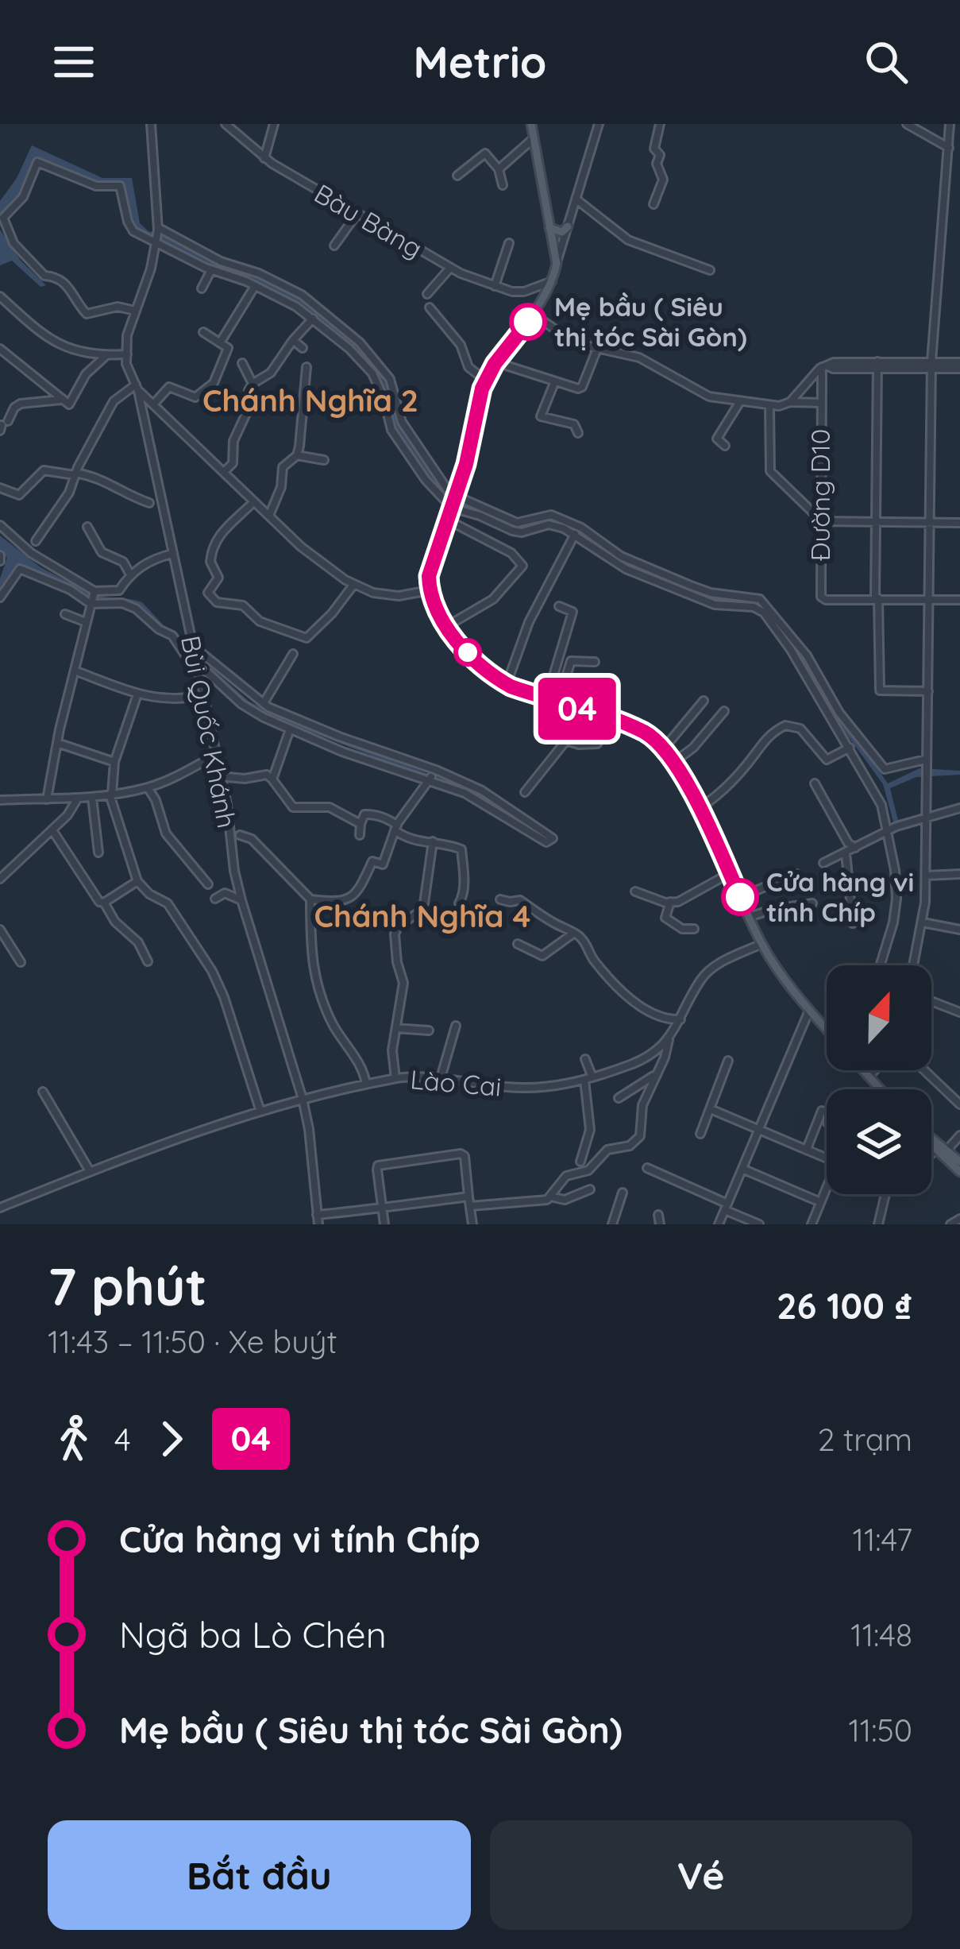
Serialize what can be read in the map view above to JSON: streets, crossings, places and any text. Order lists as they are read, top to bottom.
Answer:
{
  "streets": {
    "street": [
      "Bàu Bàng",
      "Đường D10",
      "Bùi Quốc Khánh",
      "Lào Cai"
    ]
  },
  "crossings": [
    ["Bùi Quốc Khánh", "Lào Cai"]
  ],
  "districts": ["Chánh Nghĩa 2", "Chánh Nghĩa 4"],
  "places": ["Mẹ bầu ( Siêu thị tóc Sài Gòn)", "Cửa hàng vi tính Chíp"],
  "lines": ["bus line 04"],
  "north": "top",
  "page": {
    "header": "Metrio",
    "on_map": "04",
    "heading": ["7 phút", "11:43 – 11:50 · Xe buýt", "26 100 ₫"],
    "legs": ["4", "04", "2 trạm"],
    "list": [
      {
        "name": "Cửa hàng vi tính Chíp",
        "value": "11:47"
      },
      {
        "name": "Ngã ba Lò Chén",
        "value": "11:48"
      },
      {
        "name": "Mẹ bầu ( Siêu thị tóc Sài Gòn)",
        "value": "11:50"
      }
    ],
    "buttons": ["Bắt đầu", "Vé"]
  }
}
